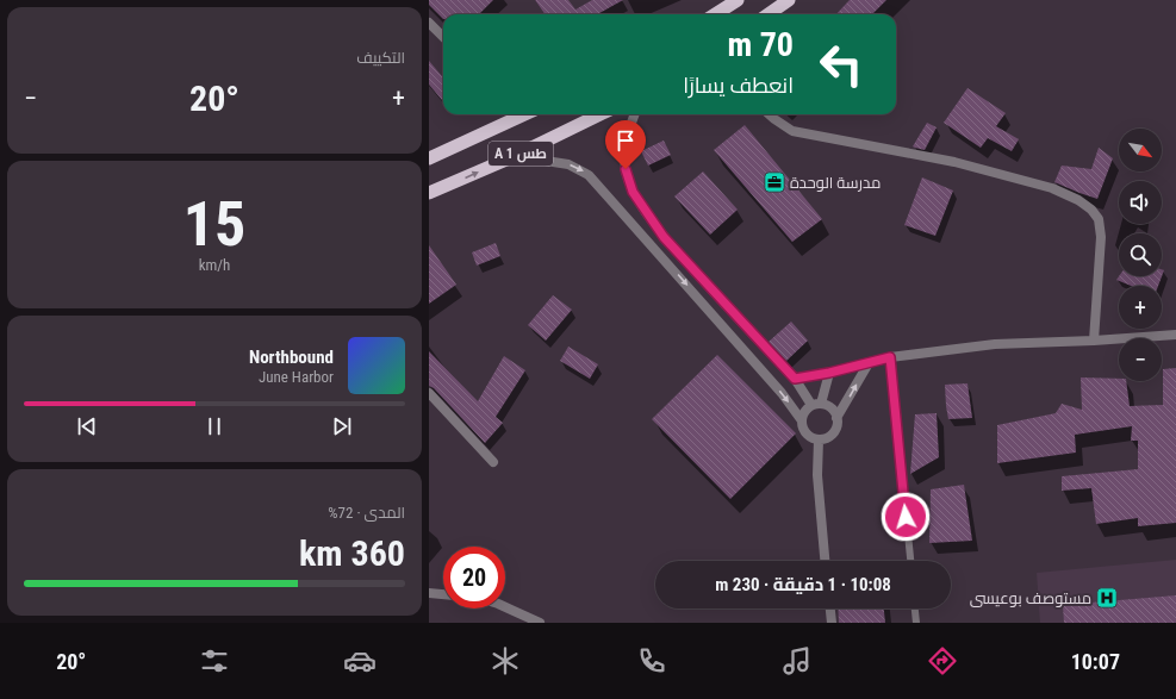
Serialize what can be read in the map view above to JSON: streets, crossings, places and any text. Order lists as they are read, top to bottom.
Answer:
{
  "streets": {
    "highway": ["A 1 طس"]
  },
  "places": {
    "office": ["مدرسة الوحدة"],
    "hospital": ["مستوصف بوعيسى"]
  },
  "north": "bottom right",
  "page": {
    "tile": [
      "التكييف",
      ["15", "km/h"],
      ["المدى · 72%", "360 km"]
    ],
    "turn": ["70 m", "انعطف يسارًا"],
    "heat": ["−", "20°", "+"],
    "map_buttons": ["+", "−"],
    "song": ["Northbound", "June Harbor"],
    "limit": "20",
    "trip": "10:08 · 1 دقيقة · 230 m",
    "tabs": ["10:07", "20°"]
  }
}
